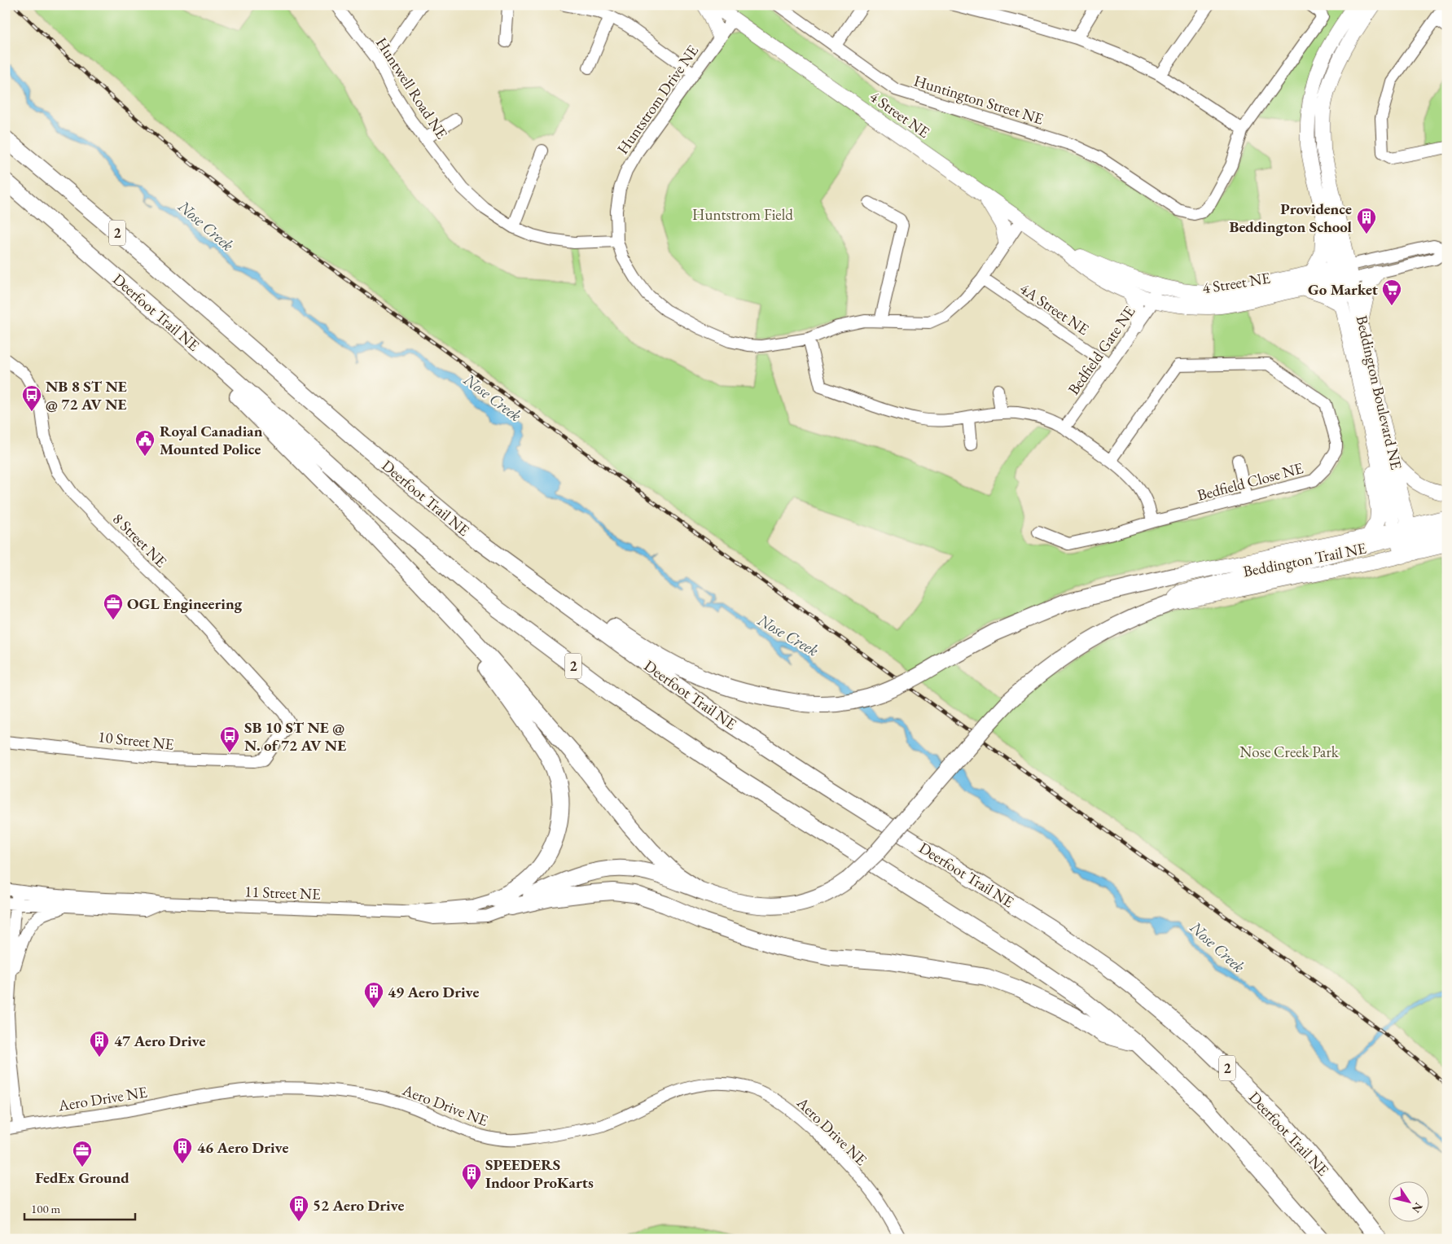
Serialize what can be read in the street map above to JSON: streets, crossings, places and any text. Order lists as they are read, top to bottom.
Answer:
{
  "streets": {
    "highway": ["2", "Deerfoot Trail NE"],
    "main road": ["4 Street NE", "Beddington Boulevard NE", "Beddington Trail NE"],
    "street": [
      "Huntwell Road NE",
      "Huntstrom Drive NE",
      "Huntington Street NE",
      "4A Street NE",
      "Bedfield Gate NE",
      "Bedfield Close NE",
      "8 Street NE",
      "10 Street NE",
      "11 Street NE",
      "Aero Drive NE"
    ]
  },
  "crossings": [
    ["Huntwell Road NE", "Huntstrom Drive NE"],
    ["Huntstrom Drive NE", "4 Street NE"],
    ["Huntstrom Drive NE", "4A Street NE"],
    ["4 Street NE", "Bedfield Gate NE"],
    ["4 Street NE", "Beddington Boulevard NE"],
    ["4A Street NE", "Bedfield Gate NE"],
    ["Beddington Boulevard NE", "Beddington Trail NE"],
    ["8 Street NE", "10 Street NE"]
  ],
  "water": ["Nose Creek"],
  "parks": ["Huntstrom Field", "Nose Creek Park"],
  "places": {
    "building": [
      "Providence Beddington School",
      "49 Aero Drive",
      "47 Aero Drive",
      "46 Aero Drive",
      "SPEEDERS Indoor ProKarts",
      "52 Aero Drive"
    ],
    "supermarket": ["Go Market"],
    "bus stop": ["NB 8 ST NE @ 72 AV NE", "SB 10 ST NE @ N. of 72 AV NE"],
    "public building": ["Royal Canadian Mounted Police"],
    "office": ["OGL Engineering", "FedEx Ground"]
  },
  "scale_bar": "100 m",
  "north": "bottom right"
}
